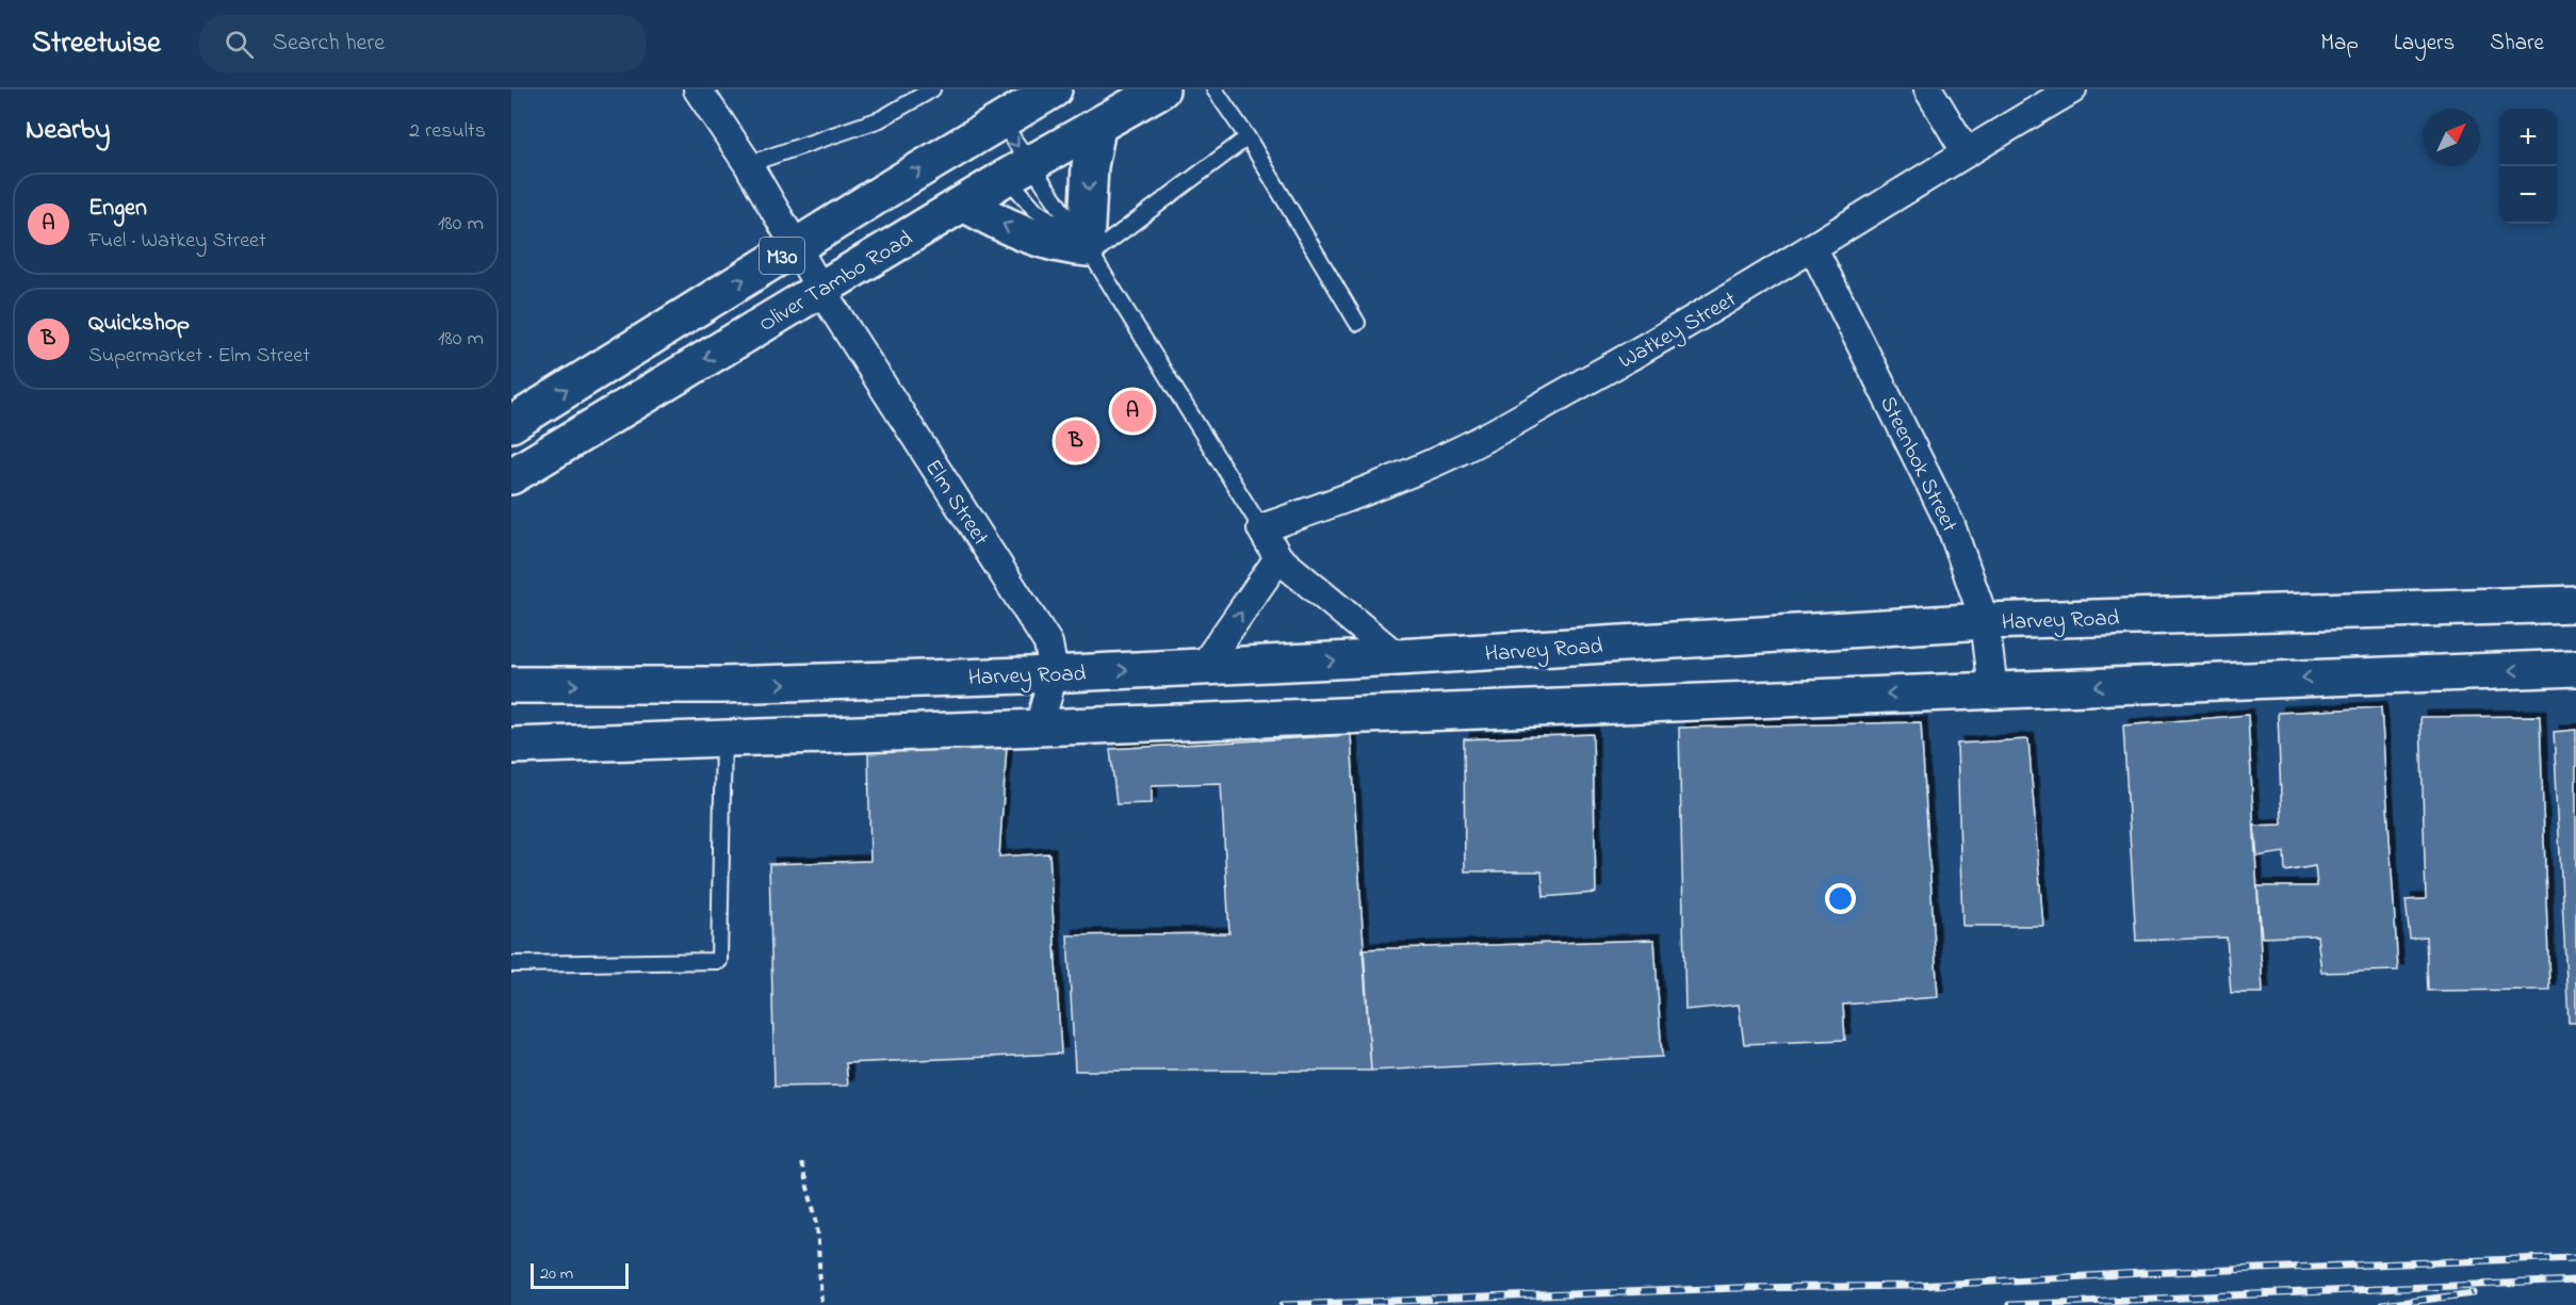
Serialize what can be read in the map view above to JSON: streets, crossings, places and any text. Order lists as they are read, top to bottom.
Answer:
{
  "streets": {
    "main road": ["M30", "Oliver Tambo Road", "Harvey Road"],
    "street": ["Watkey Street", "Steenbok Street", "Elm Street"]
  },
  "crossings": [
    ["M30", "Elm Street"],
    ["Oliver Tambo Road", "Elm Street"],
    ["Watkey Street", "Steenbok Street"],
    ["Steenbok Street", "Harvey Road"],
    ["Elm Street", "Harvey Road"]
  ],
  "scale_bar": "20 m",
  "north": "top right",
  "page": {
    "header": "Streetwise",
    "search": "Search here",
    "nav": ["Map", "Layers", "Share"],
    "heading": ["Nearby", "2 results"],
    "map_buttons": ["+", "−"],
    "list": [
      {
        "mark": "A",
        "name": "Engen",
        "note": "Fuel · Watkey Street",
        "value": "180 m"
      },
      {
        "mark": "B",
        "name": "Quickshop",
        "note": "Supermarket · Elm Street",
        "value": "180 m"
      }
    ],
    "pins": ["A", "B"],
    "scale": "20 m"
  }
}
